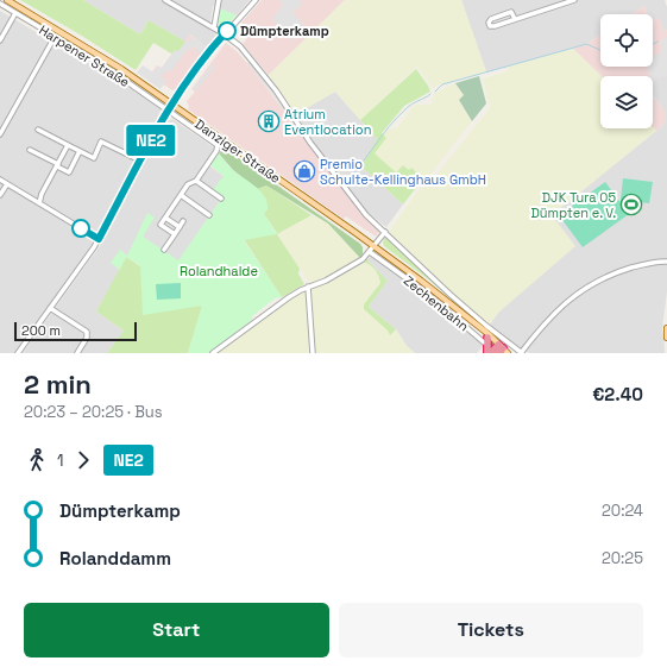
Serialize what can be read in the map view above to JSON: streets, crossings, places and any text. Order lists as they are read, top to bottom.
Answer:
{
  "streets": {
    "main road": ["Danziger Straße", "Zechenbahn"],
    "street": ["Harpener Straße"]
  },
  "crossings": [
    ["Harpener Straße", "Danziger Straße"],
    ["Danziger Straße", "Zechenbahn"]
  ],
  "parks": ["Rolandhalde"],
  "places": {
    "other": ["Dümpterkamp"],
    "building": ["Atrium Eventlocation"],
    "shop": ["Premio Schulte-Kellinghaus GmbH"],
    "sports": ["DJK Tura 05 Dümpten e. V."]
  },
  "lines": ["bus line NE2"],
  "scale_bar": "200 m",
  "page": {
    "on_map": "NE2",
    "scale": "200 m",
    "heading": ["2 min", "20:23 – 20:25 · Bus", "€2.40"],
    "legs": ["1", "NE2"],
    "list": [
      {
        "name": "Dümpterkamp",
        "value": "20:24"
      },
      {
        "name": "Rolanddamm",
        "value": "20:25"
      }
    ],
    "buttons": ["Start", "Tickets"]
  }
}
